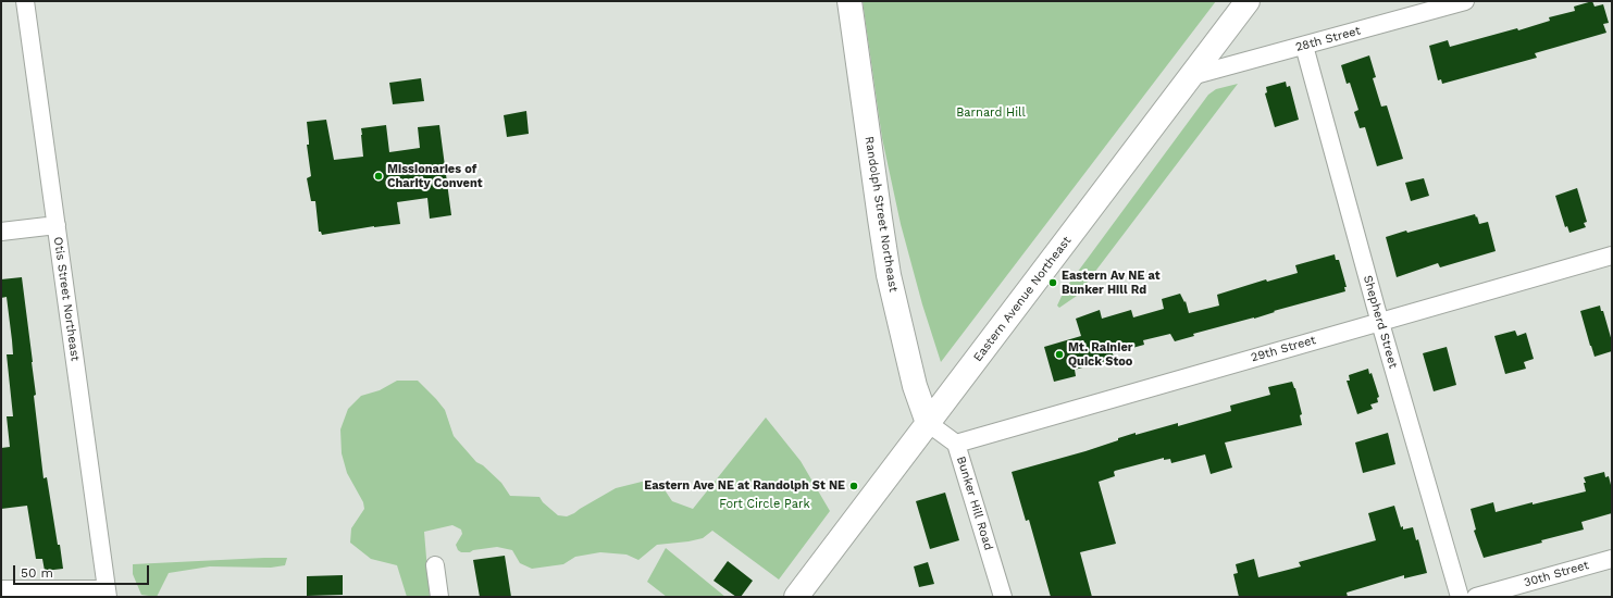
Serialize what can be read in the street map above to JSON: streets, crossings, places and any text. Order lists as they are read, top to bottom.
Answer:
{
  "streets": {
    "main road": ["Randolph Street Northeast", "Eastern Avenue Northeast"],
    "street": [
      "28th Street",
      "Otis Street Northeast",
      "Shepherd Street",
      "29th Street",
      "Bunker Hill Road",
      "30th Street"
    ]
  },
  "crossings": [
    ["28th Street", "Eastern Avenue Northeast"],
    ["28th Street", "Shepherd Street"],
    ["Randolph Street Northeast", "Eastern Avenue Northeast"],
    ["Randolph Street Northeast", "Bunker Hill Road"],
    ["Eastern Avenue Northeast", "Bunker Hill Road"],
    ["Shepherd Street", "29th Street"],
    ["29th Street", "Bunker Hill Road"]
  ],
  "parks": ["Barnard Hill", "Fort Circle Park"],
  "places": [
    "Missionaries of Charity Convent",
    "Eastern Av NE at Bunker Hill Rd",
    "Mt. Rainier Quick Stoo",
    "Eastern Ave NE at Randolph St NE"
  ],
  "scale_bar": "50 m"
}
